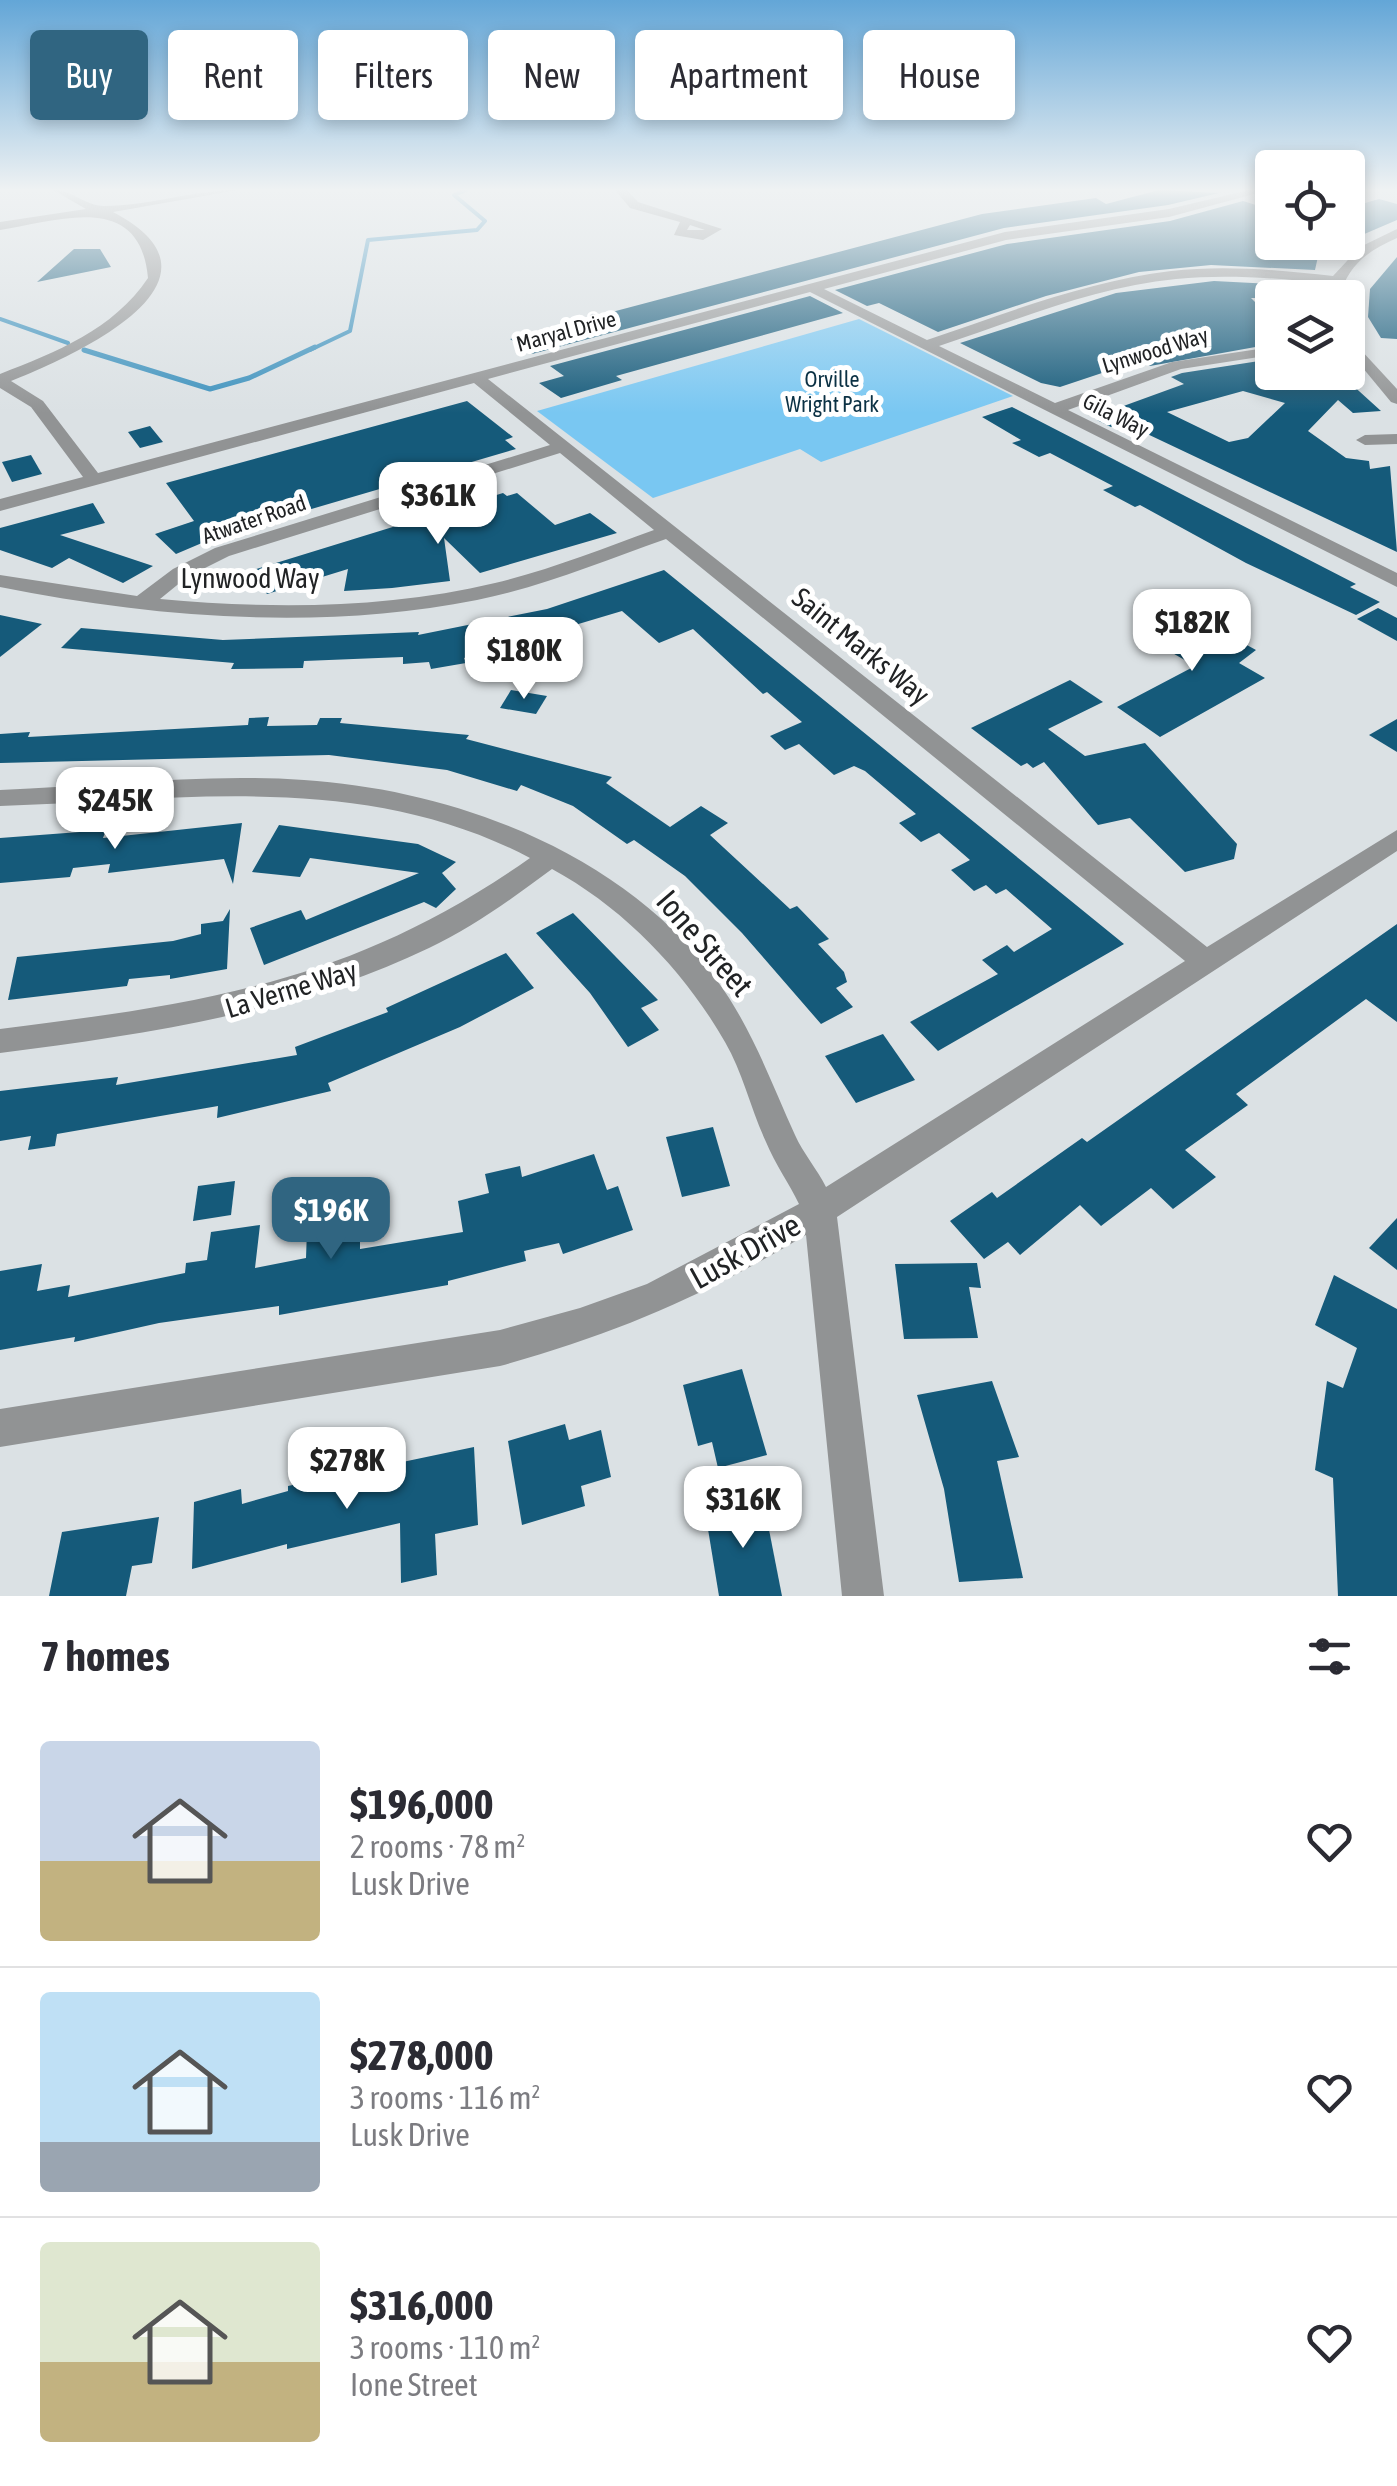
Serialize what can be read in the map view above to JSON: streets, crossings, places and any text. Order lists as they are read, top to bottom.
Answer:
{
  "streets": {
    "street": [
      "Maryal Drive",
      "Lynwood Way",
      "Gila Way",
      "Atwater Road",
      "Saint Marks Way",
      "Ione Street",
      "La Verne Way",
      "Lusk Drive"
    ]
  },
  "crossings": [
    ["Maryal Drive", "Gila Way"],
    ["Maryal Drive", "Saint Marks Way"],
    ["Lynwood Way", "Gila Way"],
    ["Lynwood Way", "Atwater Road"],
    ["Lynwood Way", "Saint Marks Way"],
    ["Atwater Road", "Saint Marks Way"],
    ["Saint Marks Way", "Lusk Drive"],
    ["Ione Street", "La Verne Way"],
    ["Ione Street", "Lusk Drive"]
  ],
  "parks": ["Orville Wright Park"],
  "page": {
    "chip": [
      "Buy",
      "Rent",
      "Filters",
      "New",
      "Apartment",
      "House"
    ],
    "price": [
      "$361K",
      "$182K",
      "$180K",
      "$245K",
      "$196K",
      "$278K",
      "$316K"
    ],
    "heading": "7 homes",
    "list": [
      {
        "name": "$196,000",
        "note": "2 rooms · 78 m² · Lusk Drive"
      },
      {
        "name": "$278,000",
        "note": "3 rooms · 116 m² · Lusk Drive"
      },
      {
        "name": "$316,000",
        "note": "3 rooms · 110 m² · Ione Street"
      }
    ]
  }
}
